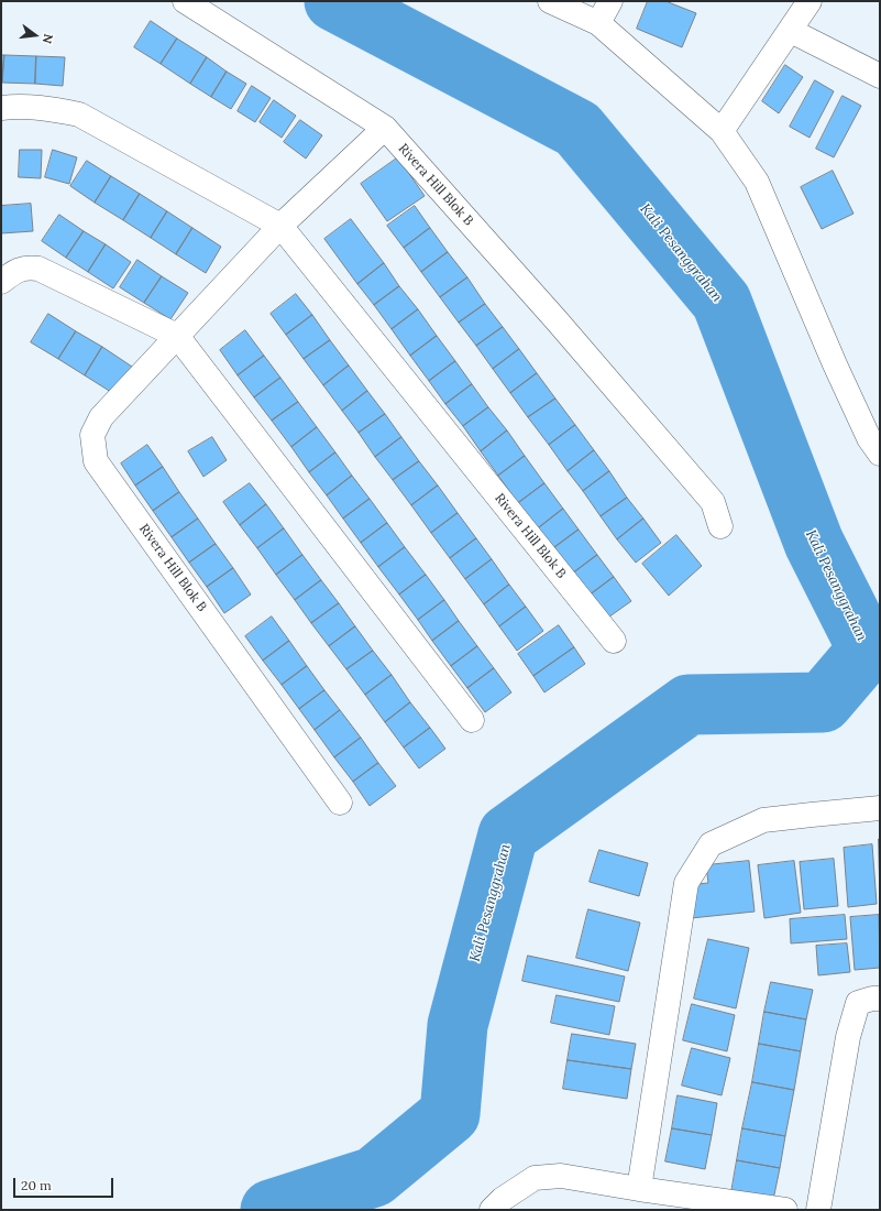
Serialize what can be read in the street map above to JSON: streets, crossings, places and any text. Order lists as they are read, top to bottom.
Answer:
{
  "streets": {
    "street": ["Rivera Hill Blok B"]
  },
  "water": ["Kali Pesanggrahan"],
  "scale_bar": "20 m",
  "north": "right"
}
